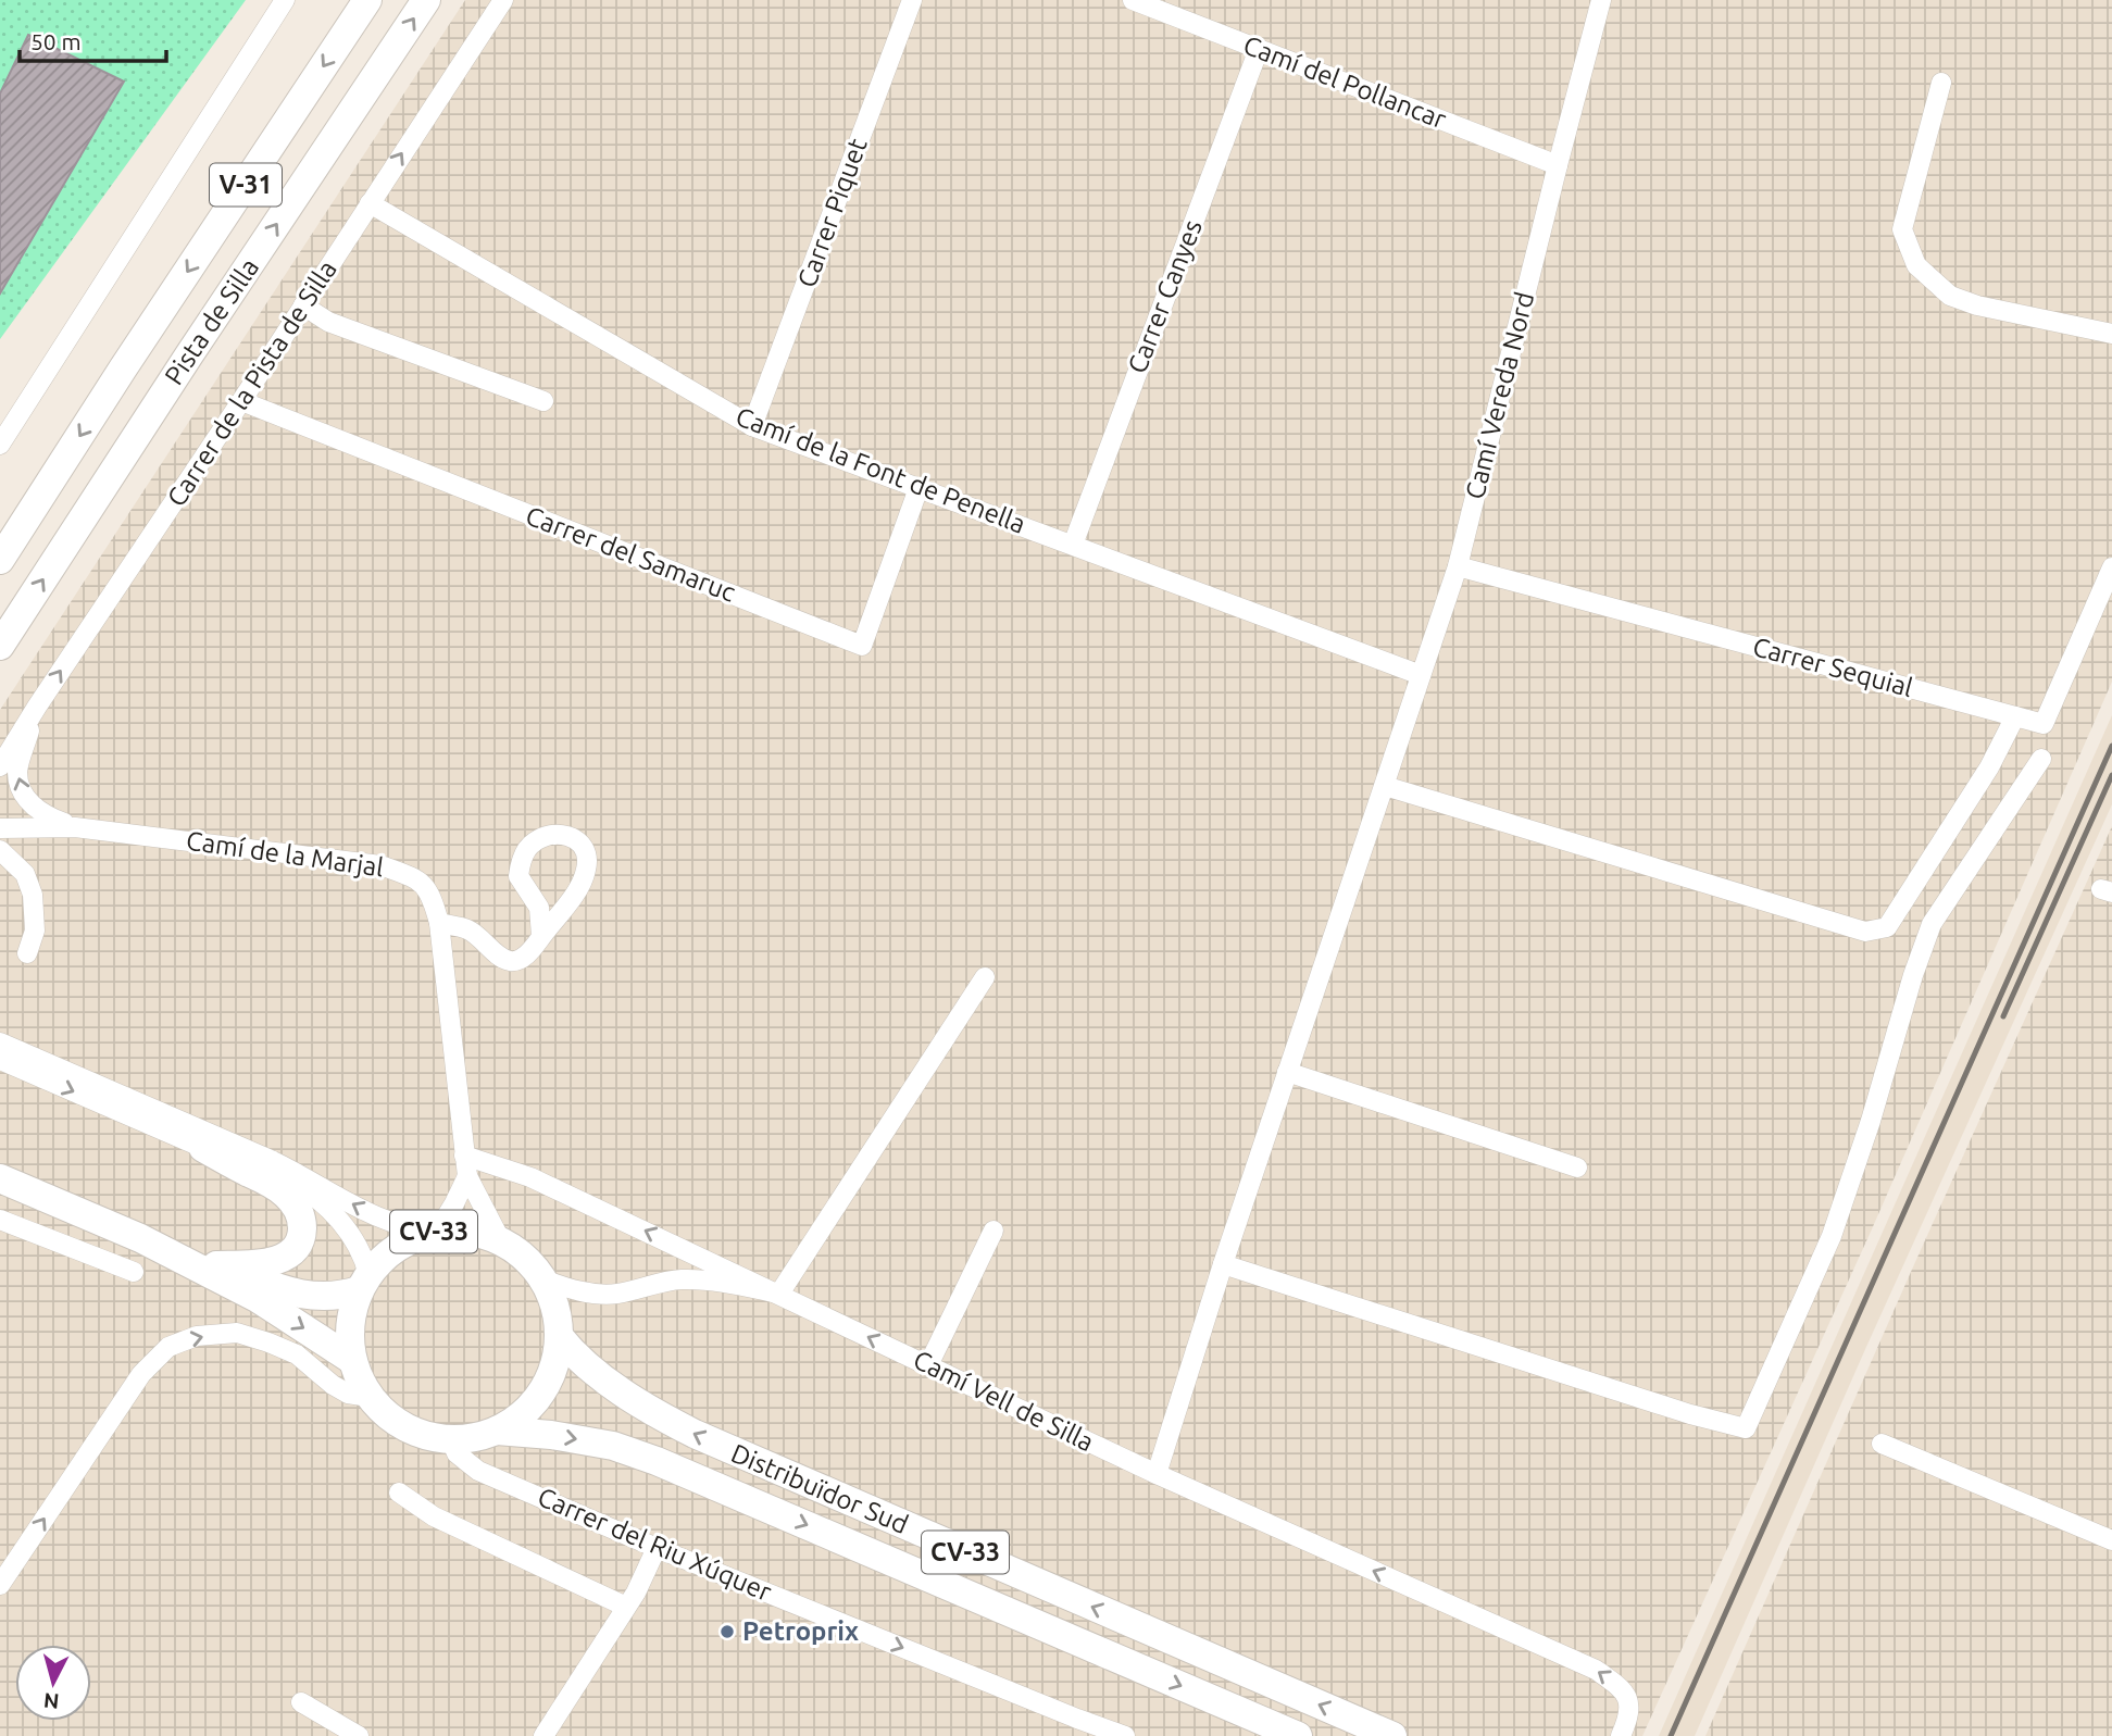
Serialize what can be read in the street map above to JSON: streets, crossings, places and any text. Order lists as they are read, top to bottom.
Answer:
{
  "streets": {
    "highway": [
      "V-31",
      "Pista de Silla",
      "CV-33",
      "Distribuïdor Sud"
    ],
    "street": [
      "Camí del Pollancar",
      "Carrer Piquet",
      "Carrer Canyes",
      "Carrer de la Pista de Silla",
      "Camí Vereda Nord",
      "Camí de la Font de Penella",
      "Carrer del Samaruc",
      "Carrer Sequial",
      "Camí de la Marjal",
      "Camí Vell de Silla",
      "Carrer del Riu Xúquer"
    ]
  },
  "crossings": [
    ["Camí del Pollancar", "Carrer Canyes"],
    ["Camí del Pollancar", "Camí Vereda Nord"],
    ["Carrer Piquet", "Camí de la Font de Penella"],
    ["Carrer Canyes", "Camí de la Font de Penella"],
    ["Carrer de la Pista de Silla", "Camí de la Font de Penella"],
    ["Carrer de la Pista de Silla", "Carrer del Samaruc"],
    ["Carrer de la Pista de Silla", "Camí de la Marjal"],
    ["Camí Vereda Nord", "Camí de la Font de Penella"],
    ["Camí Vereda Nord", "Carrer Sequial"],
    ["Camí de la Font de Penella", "Carrer del Samaruc"],
    ["Camí de la Marjal", "CV-33"],
    ["Camí de la Marjal", "Camí Vell de Silla"],
    ["Camí de la Marjal", "Distribuïdor Sud"],
    ["Camí de la Marjal", "Carrer del Riu Xúquer"],
    ["CV-33", "Distribuïdor Sud"],
    ["CV-33", "Carrer del Riu Xúquer"],
    ["Distribuïdor Sud", "Carrer del Riu Xúquer"]
  ],
  "one_way": ["Carrer de la Pista de Silla", "Camí Vell de Silla", "Carrer del Riu Xúquer"],
  "places": ["Petroprix"],
  "scale_bar": "50 m",
  "north": "bottom"
}
